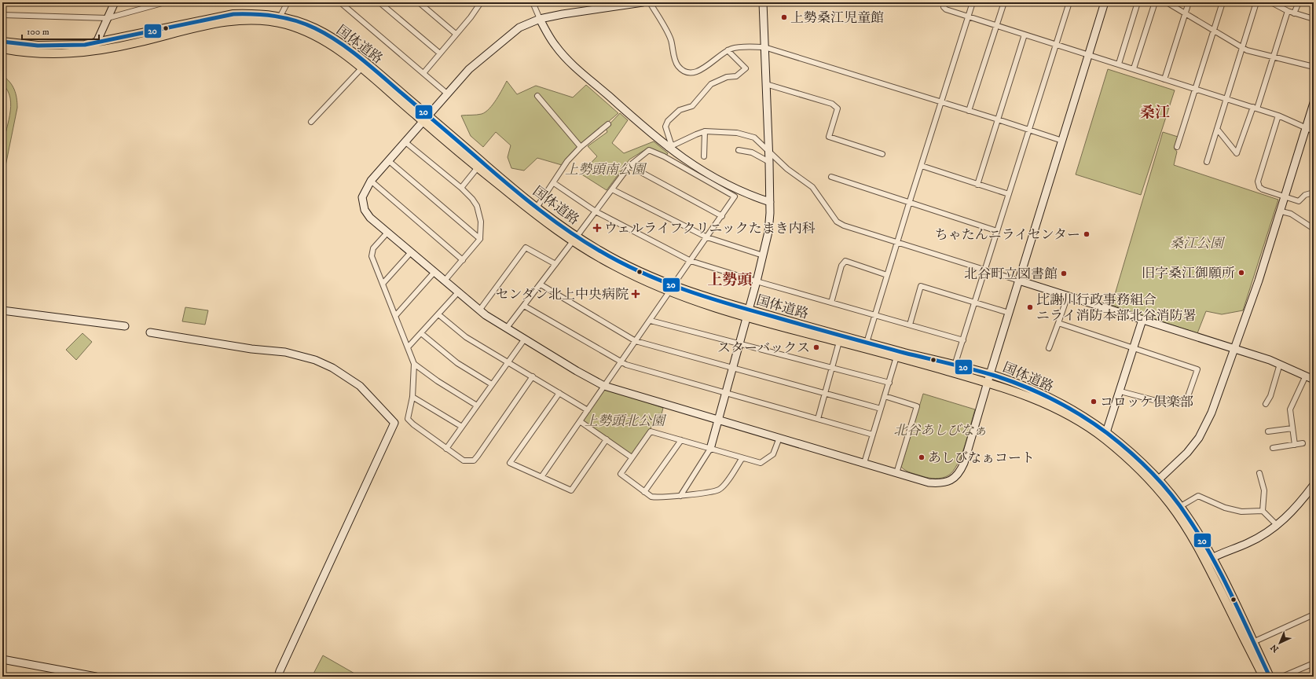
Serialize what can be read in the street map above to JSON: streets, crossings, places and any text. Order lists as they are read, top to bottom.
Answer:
{
  "streets": {
    "main road": ["国体道路"]
  },
  "districts": ["桑江", "上勢頭"],
  "parks": [
    "上勢頭南公園",
    "桑江公園",
    "上勢頭北公園",
    "北谷あしびなぁ"
  ],
  "places": {
    "other": [
      "上勢桑江児童館",
      "ちゃたんニライセンター",
      "旧字桑江御願所",
      "北谷町立図書館",
      "比謝川行政事務組合 ニライ消防本部北谷消防署",
      "スターバックス",
      "コロッケ倶楽部",
      "あしびなぁコート"
    ],
    "health": ["ウェルライフクリニックたまき内科", "センダン北上中央病院"]
  },
  "lines": ["transit line 20"],
  "scale_bar": "100 m",
  "north": "bottom left"
}
